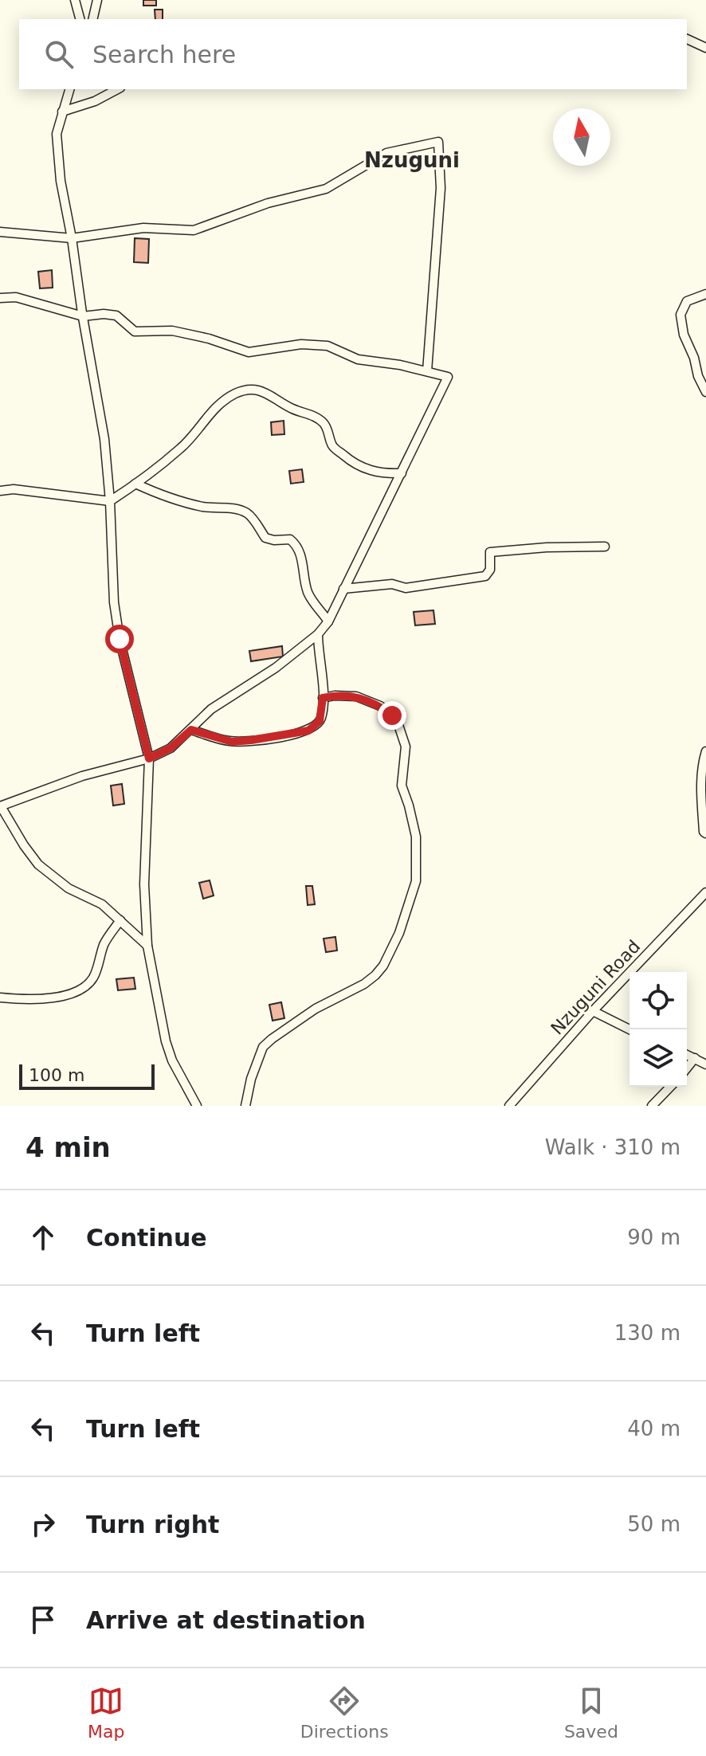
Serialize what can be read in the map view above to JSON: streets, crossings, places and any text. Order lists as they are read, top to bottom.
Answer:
{
  "streets": {
    "street": ["Nzuguni Road"]
  },
  "districts": ["Nzuguni"],
  "scale_bar": "100 m",
  "north": "top",
  "page": {
    "search": "Search here",
    "scale": "100 m",
    "heading": ["4 min", "Walk · 310 m"],
    "list": [
      ["Continue", "90 m"],
      ["Turn left", "130 m"],
      ["Turn left", "40 m"],
      ["Turn right", "50 m"],
      "Arrive at destination"
    ],
    "nav": ["Map", "Directions", "Saved"]
  }
}
